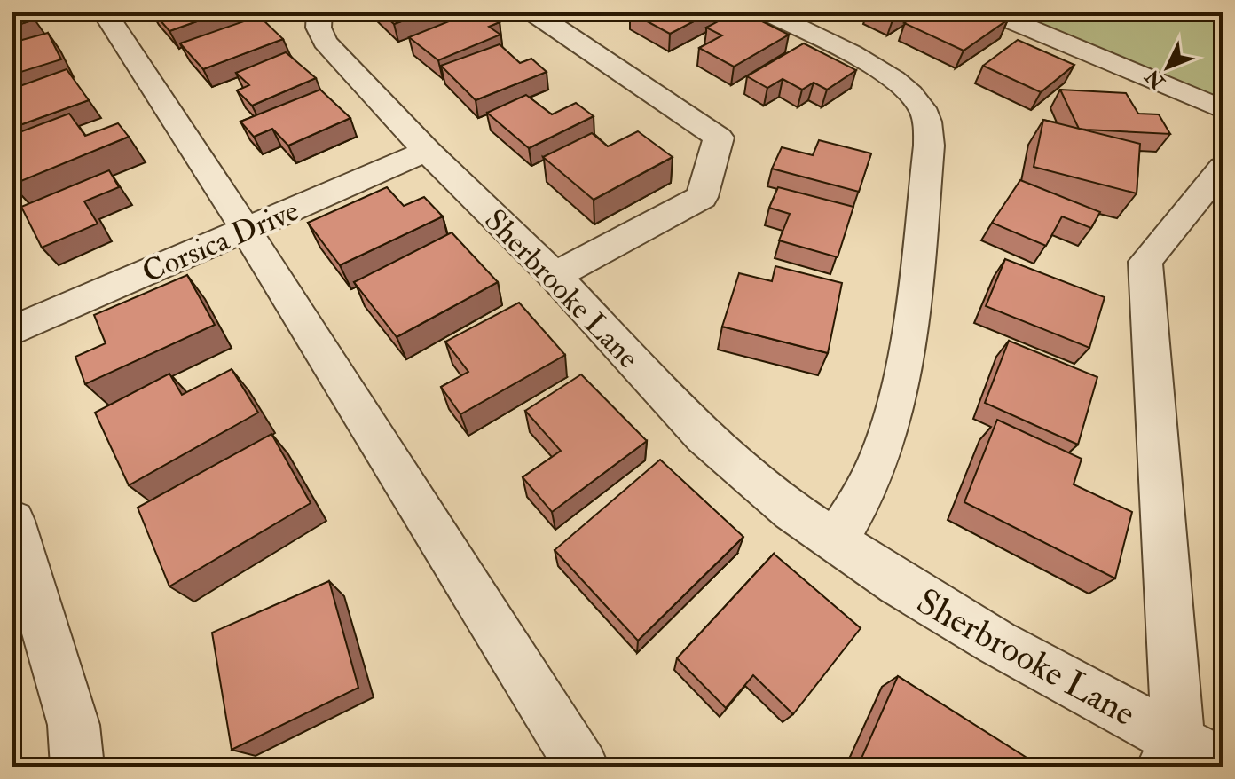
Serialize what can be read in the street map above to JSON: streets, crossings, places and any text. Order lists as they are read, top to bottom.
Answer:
{
  "streets": {
    "street": ["Corsica Drive", "Sherbrooke Lane"]
  },
  "crossings": [
    ["Corsica Drive", "Sherbrooke Lane"]
  ],
  "north": "bottom left"
}
